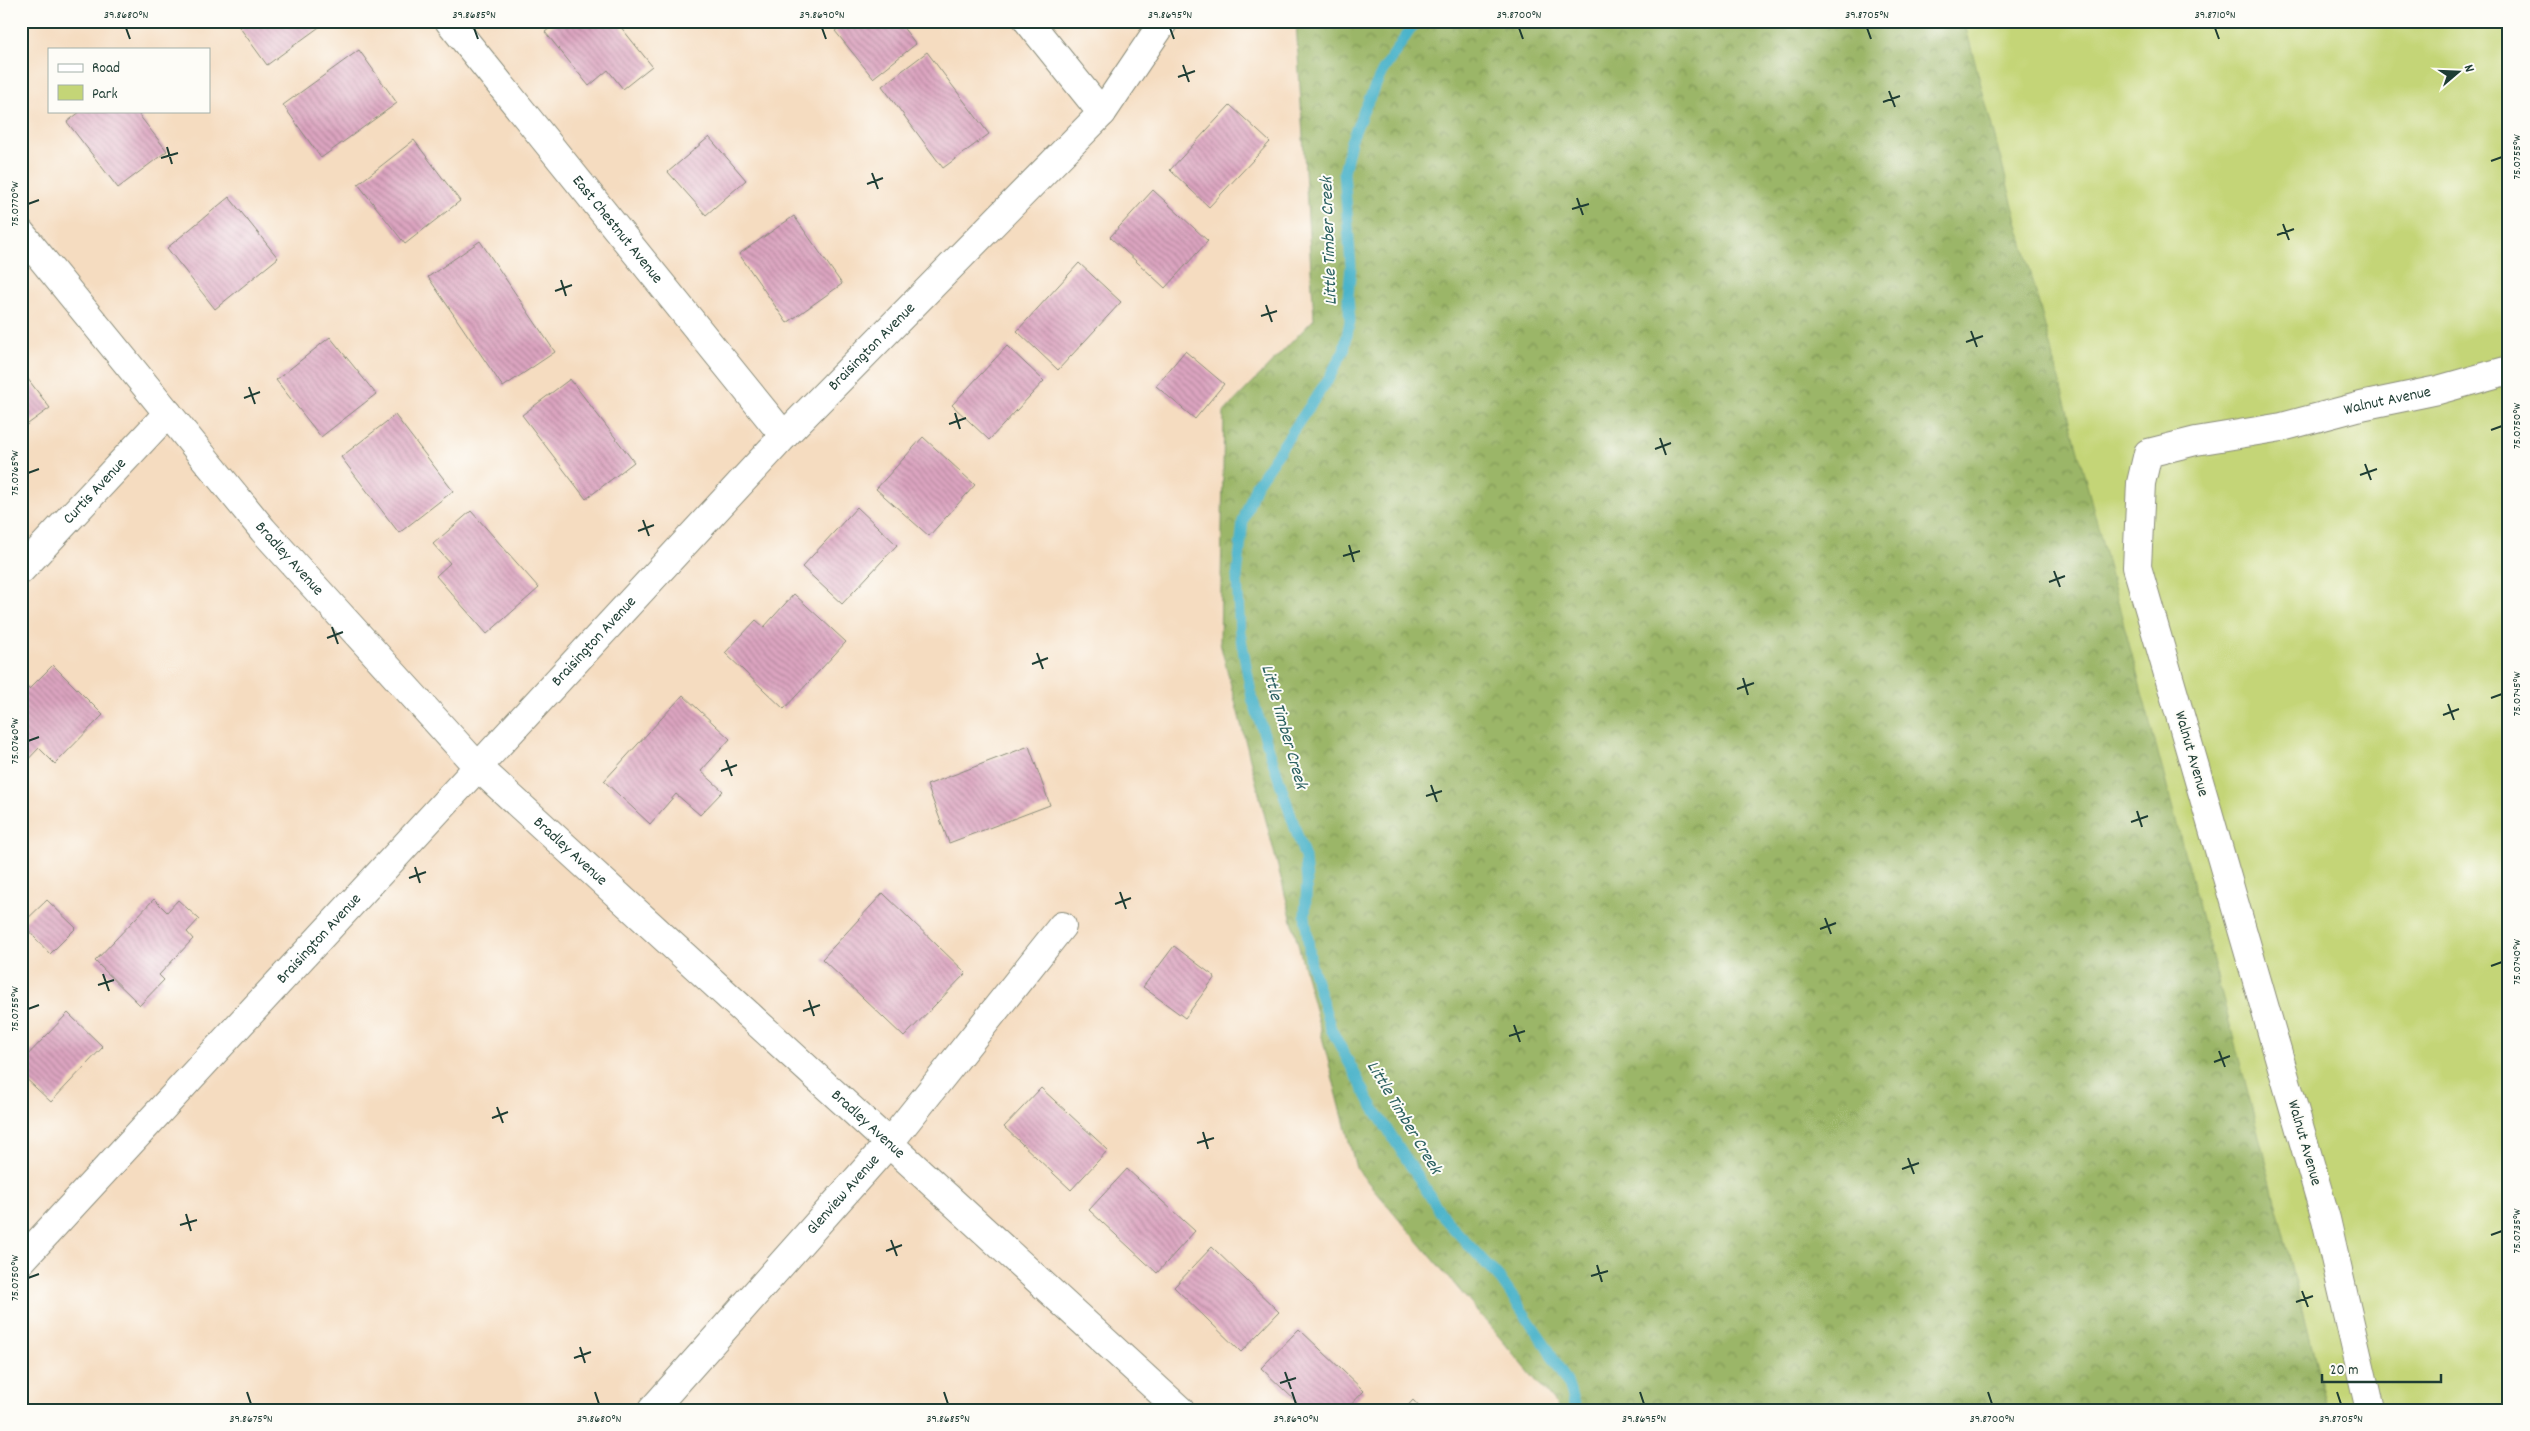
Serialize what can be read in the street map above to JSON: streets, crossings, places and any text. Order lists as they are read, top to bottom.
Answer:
{
  "streets": {
    "street": [
      "East Chestnut Avenue",
      "Braisington Avenue",
      "Walnut Avenue",
      "Curtis Avenue",
      "Bradley Avenue",
      "Glenview Avenue"
    ]
  },
  "crossings": [
    ["East Chestnut Avenue", "Braisington Avenue"],
    ["Braisington Avenue", "Bradley Avenue"],
    ["Curtis Avenue", "Bradley Avenue"],
    ["Bradley Avenue", "Glenview Avenue"]
  ],
  "water": ["Little Timber Creek"],
  "legend": ["Road", "Park"],
  "scale_bar": "20 m",
  "north": "right",
  "coordinates": [
    "39.8680°N",
    "39.8685°N",
    "39.8690°N",
    "39.8695°N",
    "39.8700°N",
    "39.8705°N",
    "39.8710°N",
    "75.0755°W",
    "75.0770°W",
    "75.0750°W",
    "75.0765°W",
    "75.0745°W",
    "75.0760°W",
    "75.0740°W",
    "75.0735°W",
    "39.8675°N"
  ]
}
